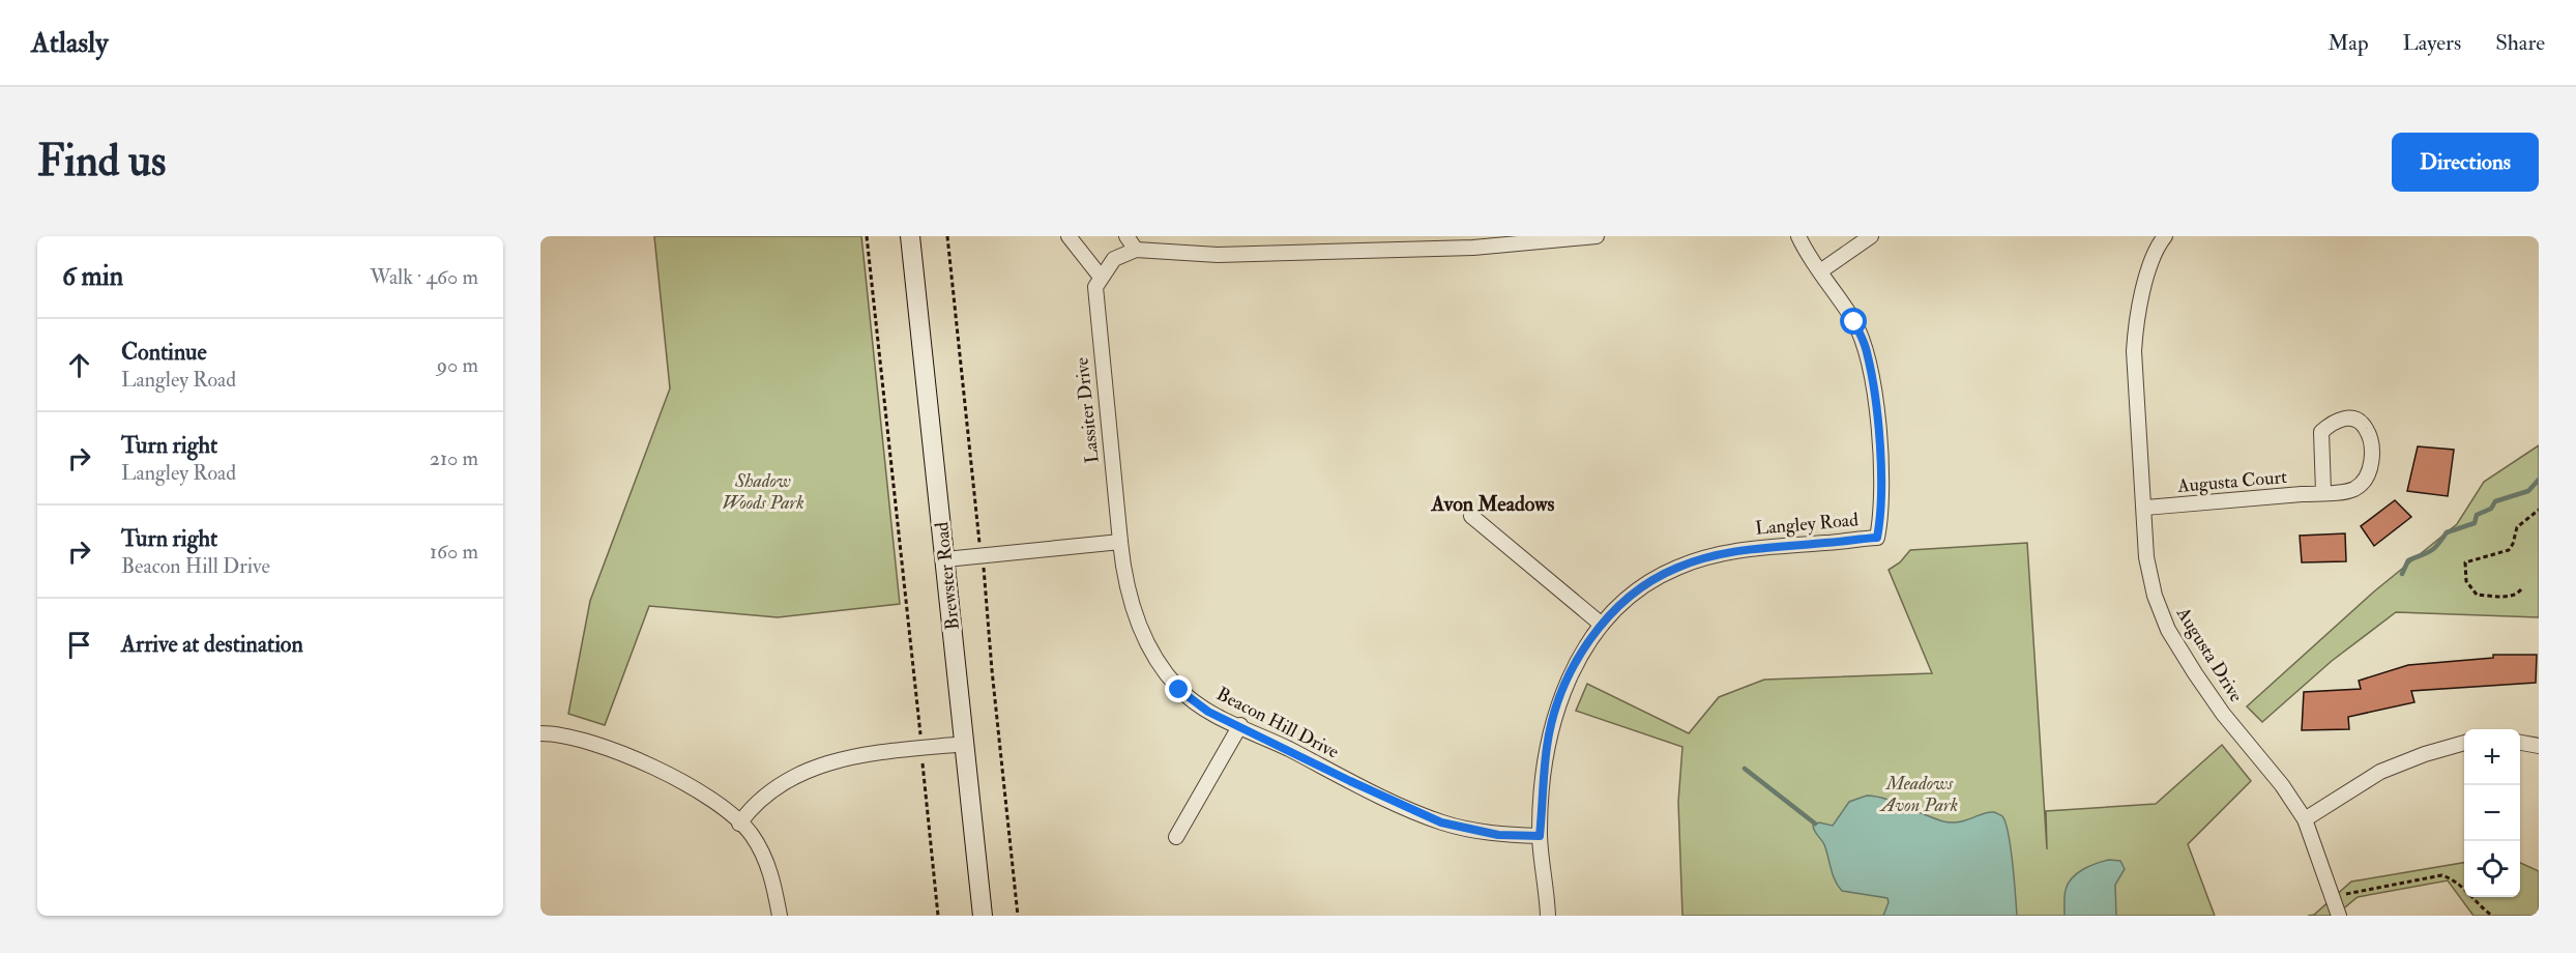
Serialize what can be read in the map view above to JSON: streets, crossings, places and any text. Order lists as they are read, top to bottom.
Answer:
{
  "streets": {
    "street": [
      "Lassiter Drive",
      "Augusta Court",
      "Langley Road",
      "Brewster Road",
      "Augusta Drive",
      "Beacon Hill Drive"
    ]
  },
  "crossings": [
    ["Lassiter Drive", "Beacon Hill Drive"],
    ["Augusta Court", "Augusta Drive"],
    ["Langley Road", "Beacon Hill Drive"]
  ],
  "districts": ["Avon Meadows"],
  "parks": ["Shadow Woods Park", "Meadows Avon Park"],
  "page": {
    "header": "Atlasly",
    "nav": ["Map", "Layers", "Share"],
    "buttons": "Directions",
    "title": "Find us",
    "heading": ["6 min", "Walk · 460 m"],
    "list": [
      ["Continue", "Langley Road", "90 m"],
      ["Turn right", "Langley Road", "210 m"],
      ["Turn right", "Beacon Hill Drive", "160 m"],
      "Arrive at destination"
    ],
    "map_buttons": ["+", "−"]
  }
}
